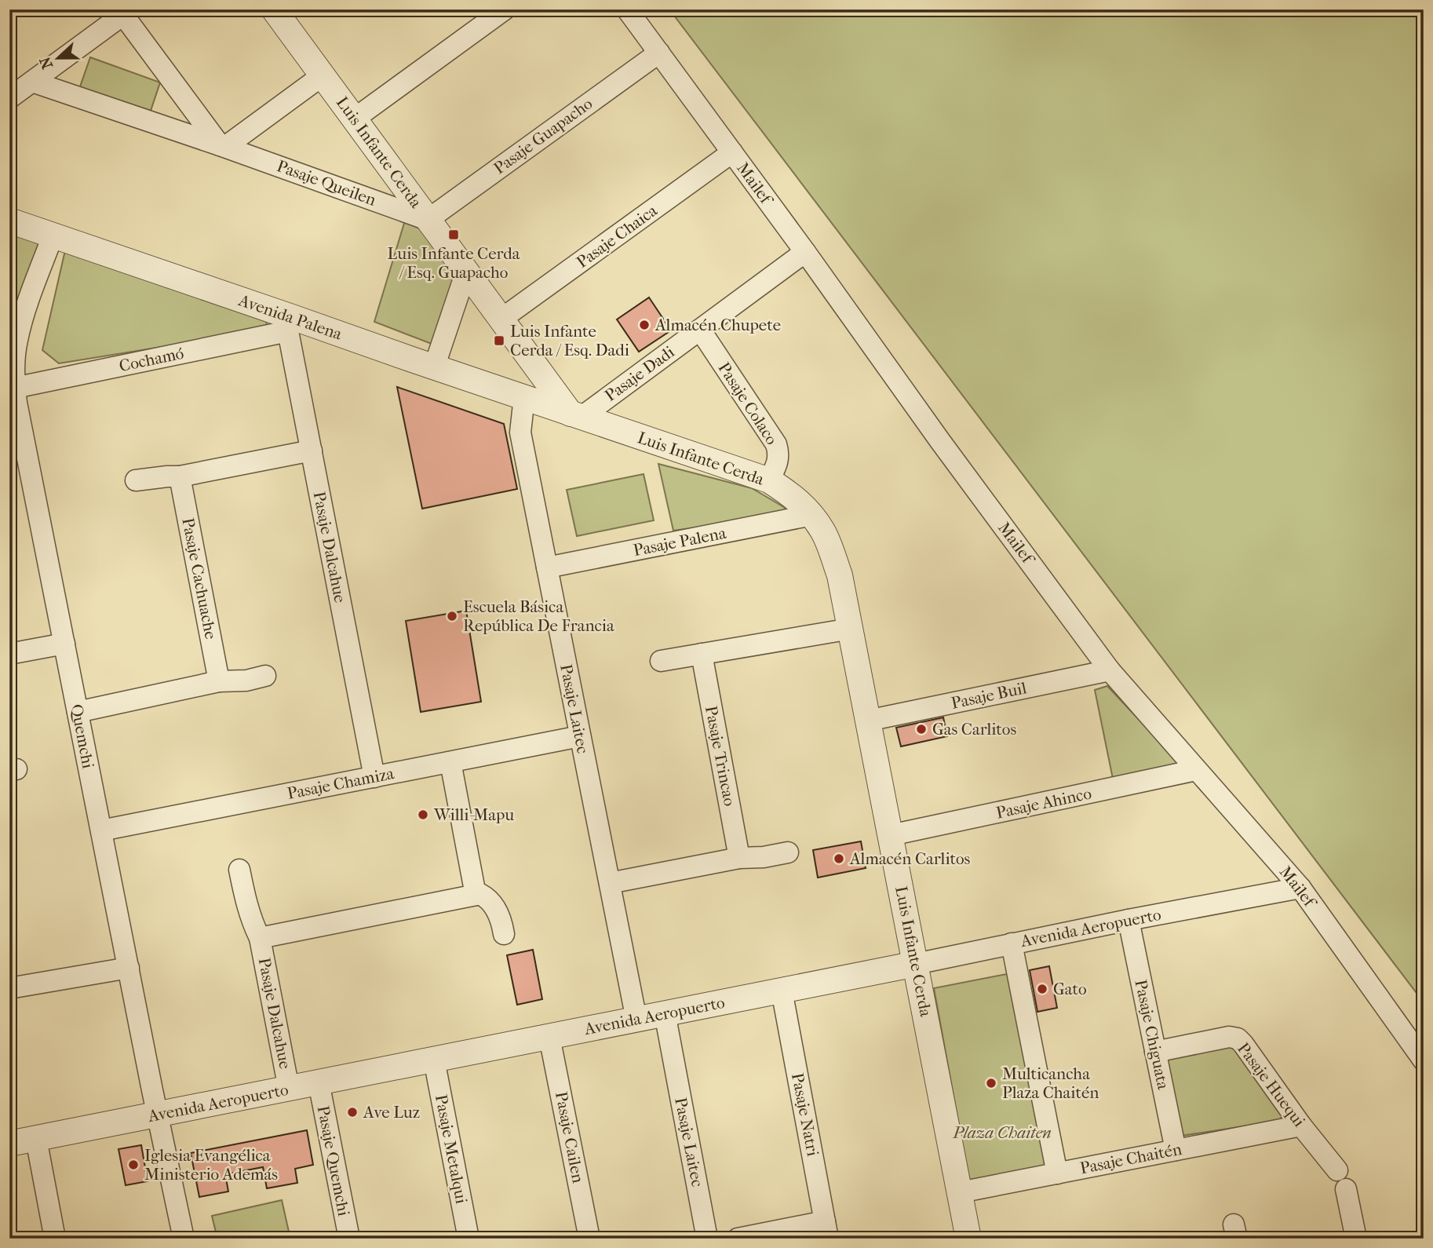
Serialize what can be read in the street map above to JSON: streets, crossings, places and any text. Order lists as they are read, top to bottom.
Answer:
{
  "streets": {
    "street": [
      "Pasaje Guapacho",
      "Luis Infante Cerda",
      "Pasaje Queilen",
      "Mailef",
      "Pasaje Chaica",
      "Avenida Palena",
      "Cochamó",
      "Pasaje Dadi",
      "Pasaje Colaco",
      "Pasaje Palena",
      "Pasaje Dalcahue",
      "Pasaje Cachuache",
      "Pasaje Buil",
      "Pasaje Laitec",
      "Quemchi",
      "Pasaje Trincao",
      "Pasaje Chamiza",
      "Pasaje Ahinco",
      "Avenida Aeropuerto",
      "Pasaje Chiguata",
      "Pasaje Huequi",
      "Pasaje Natri",
      "Pasaje Cailen",
      "Pasaje Metalqui",
      "Pasaje Chaitén",
      "Pasaje Quemchi"
    ]
  },
  "crossings": [
    ["Pasaje Guapacho", "Luis Infante Cerda"],
    ["Pasaje Guapacho", "Pasaje Queilen"],
    ["Pasaje Guapacho", "Mailef"],
    ["Luis Infante Cerda", "Pasaje Queilen"],
    ["Luis Infante Cerda", "Pasaje Chaica"],
    ["Luis Infante Cerda", "Avenida Palena"],
    ["Luis Infante Cerda", "Pasaje Dadi"],
    ["Luis Infante Cerda", "Pasaje Colaco"],
    ["Luis Infante Cerda", "Pasaje Palena"],
    ["Luis Infante Cerda", "Pasaje Buil"],
    ["Luis Infante Cerda", "Pasaje Ahinco"],
    ["Luis Infante Cerda", "Avenida Aeropuerto"],
    ["Luis Infante Cerda", "Pasaje Chaitén"],
    ["Mailef", "Pasaje Chaica"],
    ["Mailef", "Pasaje Dadi"],
    ["Mailef", "Pasaje Buil"],
    ["Mailef", "Pasaje Ahinco"],
    ["Mailef", "Avenida Aeropuerto"],
    ["Avenida Palena", "Cochamó"],
    ["Avenida Palena", "Pasaje Dadi"],
    ["Avenida Palena", "Pasaje Dalcahue"],
    ["Avenida Palena", "Pasaje Laitec"],
    ["Avenida Palena", "Quemchi"],
    ["Cochamó", "Pasaje Dalcahue"],
    ["Cochamó", "Quemchi"],
    ["Pasaje Dadi", "Pasaje Colaco"],
    ["Pasaje Palena", "Pasaje Laitec"],
    ["Pasaje Dalcahue", "Pasaje Chamiza"],
    ["Pasaje Dalcahue", "Avenida Aeropuerto"],
    ["Pasaje Laitec", "Pasaje Chamiza"],
    ["Pasaje Laitec", "Avenida Aeropuerto"],
    ["Quemchi", "Pasaje Chamiza"],
    ["Quemchi", "Avenida Aeropuerto"],
    ["Avenida Aeropuerto", "Pasaje Chiguata"],
    ["Avenida Aeropuerto", "Pasaje Natri"],
    ["Avenida Aeropuerto", "Pasaje Cailen"],
    ["Avenida Aeropuerto", "Pasaje Metalqui"],
    ["Avenida Aeropuerto", "Pasaje Quemchi"],
    ["Pasaje Chiguata", "Pasaje Huequi"],
    ["Pasaje Chiguata", "Pasaje Chaitén"],
    ["Pasaje Huequi", "Pasaje Chaitén"]
  ],
  "parks": ["Plaza Chaiten"],
  "places": {
    "transit": ["Luis Infante Cerda / Esq. Guapacho", "Luis Infante Cerda / Esq. Dadi"],
    "other": [
      "Almacén Chupete",
      "Escuela Básica República De Francia",
      "Gas Carlitos",
      "Willi-Mapu",
      "Almacén Carlitos",
      "Gato",
      "Multicancha Plaza Chaitén",
      "Ave Luz",
      "Iglesia Evangélica Ministerio Además"
    ]
  },
  "north": "left"
}
